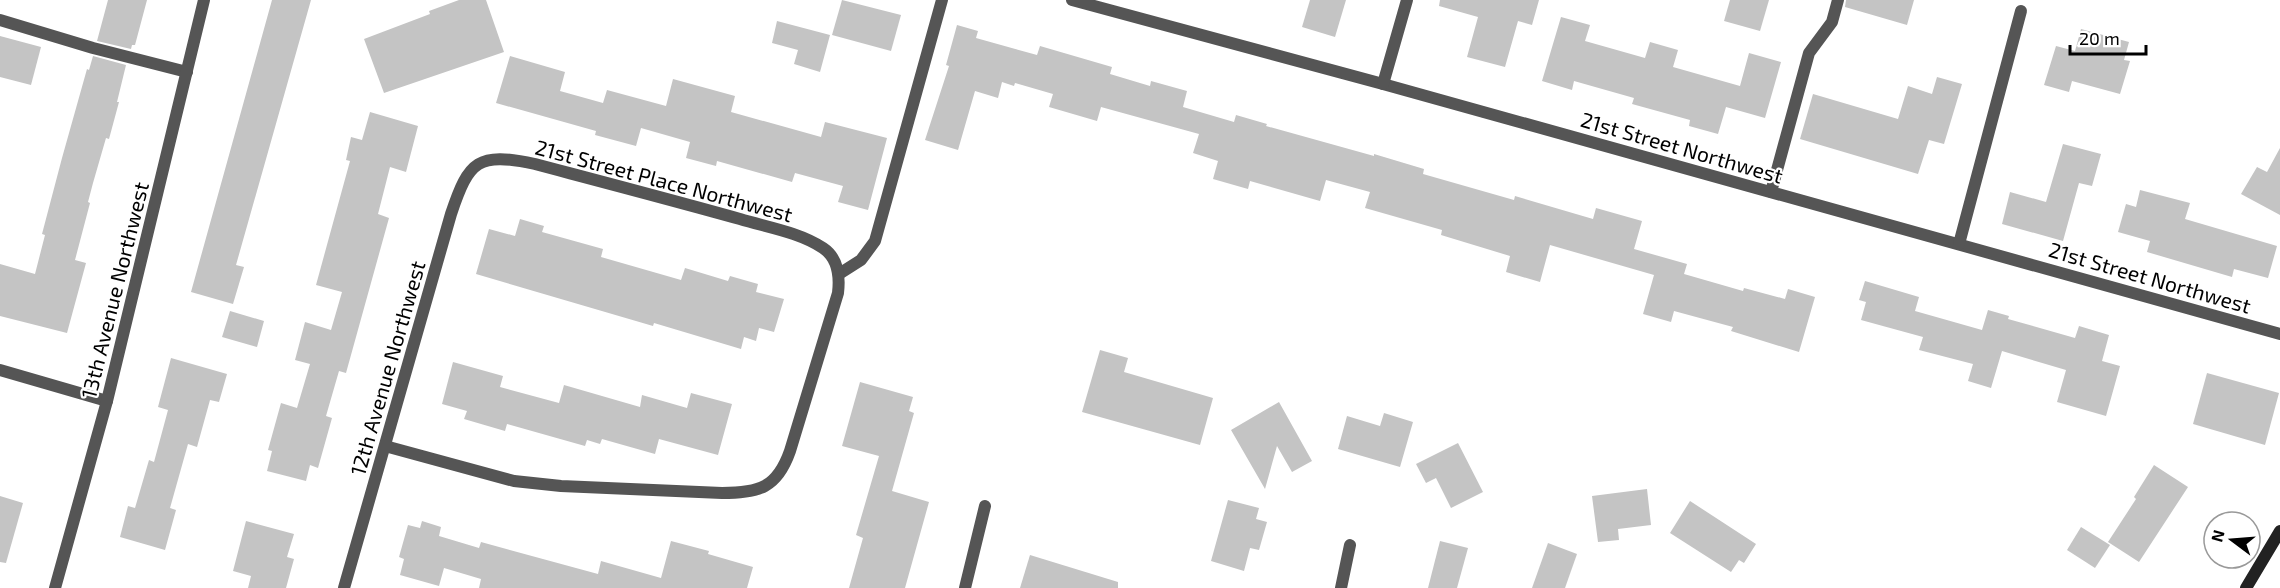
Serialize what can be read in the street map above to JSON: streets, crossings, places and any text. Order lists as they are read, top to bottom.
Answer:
{
  "streets": {
    "street": [
      "21st Street Northwest",
      "21st Street Place Northwest",
      "13th Avenue Northwest",
      "12th Avenue Northwest"
    ]
  },
  "crossings": [
    ["21st Street Place Northwest", "12th Avenue Northwest"]
  ],
  "scale_bar": "20 m",
  "north": "left"
}
